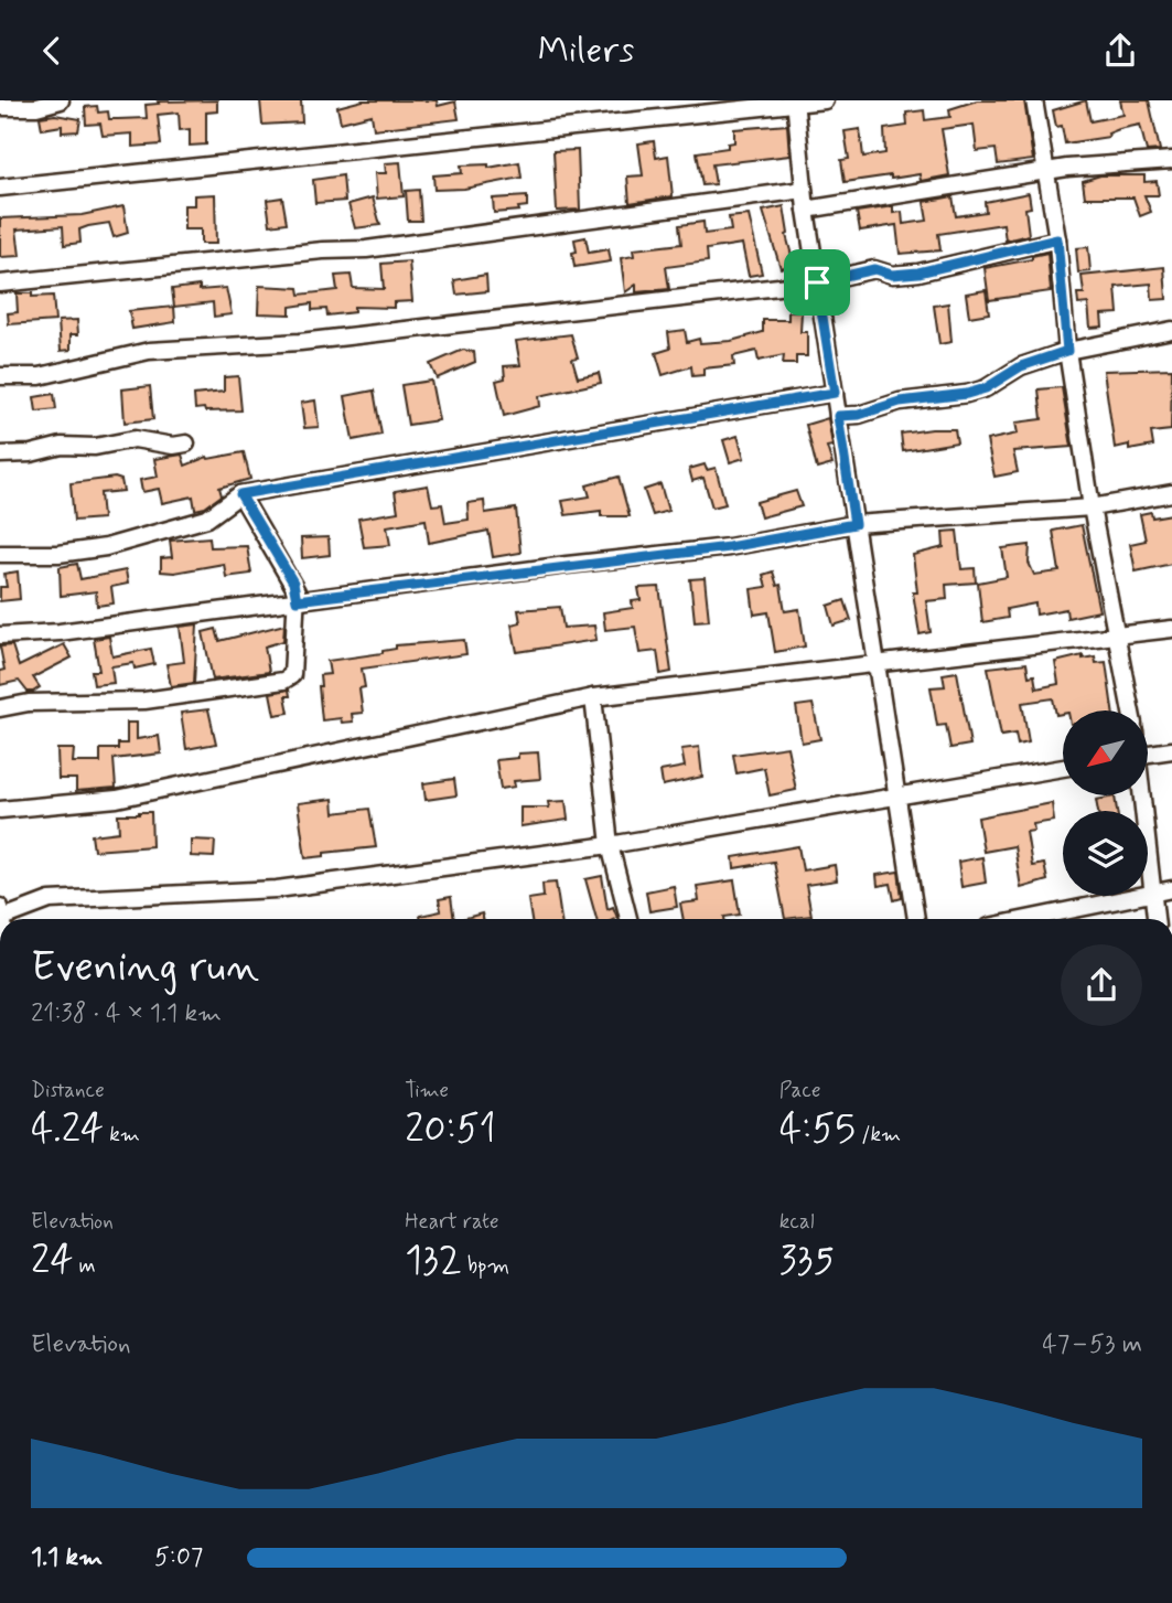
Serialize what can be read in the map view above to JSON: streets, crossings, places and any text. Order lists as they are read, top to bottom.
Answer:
{
  "north": "bottom left",
  "page": {
    "header": "Milers",
    "heading": ["Evening run", "21:38 · 4 × 1.1 km"],
    "stats": [
      ["Distance", "4.24 km"],
      ["Time", "20:51"],
      ["Pace", "4:55 /km"],
      ["Elevation", "24 m"],
      ["Heart rate", "132 bpm"],
      ["kcal", "335"]
    ],
    "chart": ["Elevation", "47–53 m"],
    "list": [
      {
        "name": "1.1 km",
        "note": "5:07"
      }
    ]
  }
}
